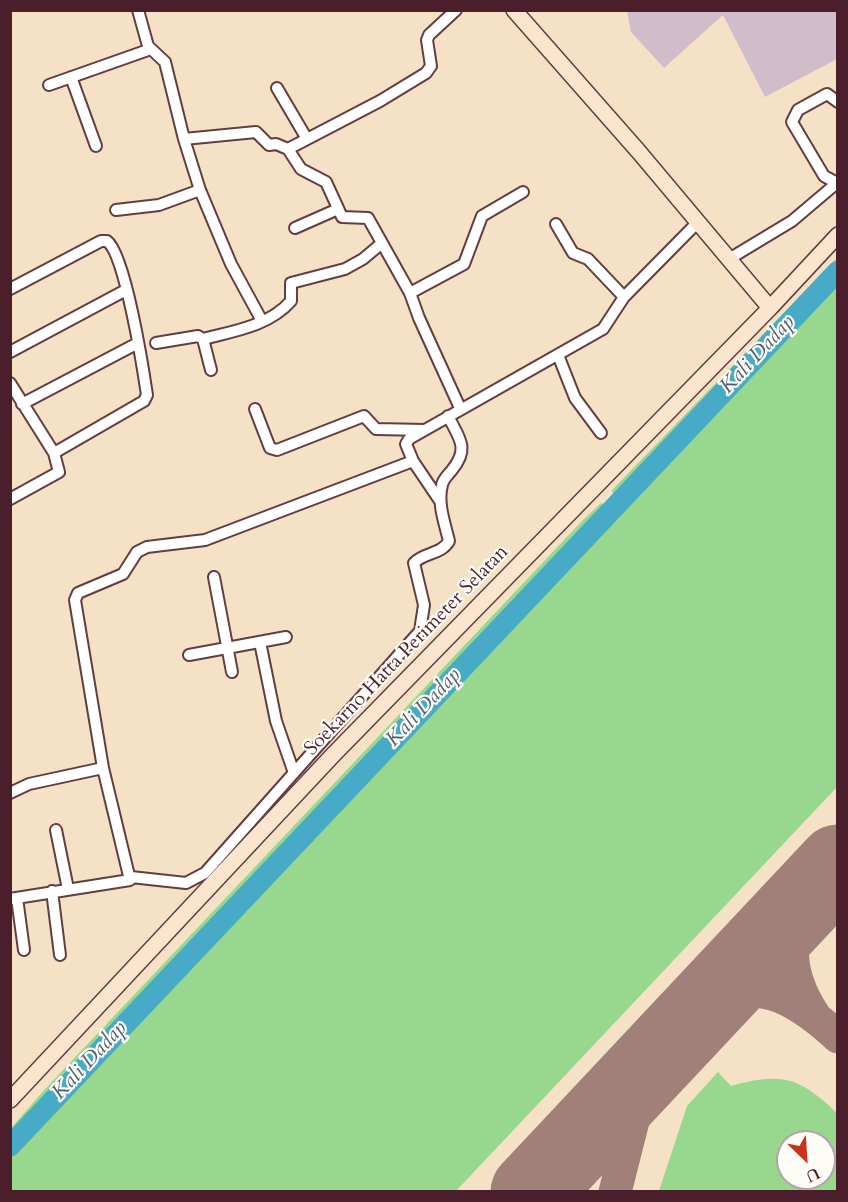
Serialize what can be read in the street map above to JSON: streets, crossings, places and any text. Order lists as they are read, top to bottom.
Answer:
{
  "streets": {
    "main road": ["Soekarno Hatta Perimeter Selatan"]
  },
  "water": ["Kali Dadap"],
  "north": "bottom right"
}
